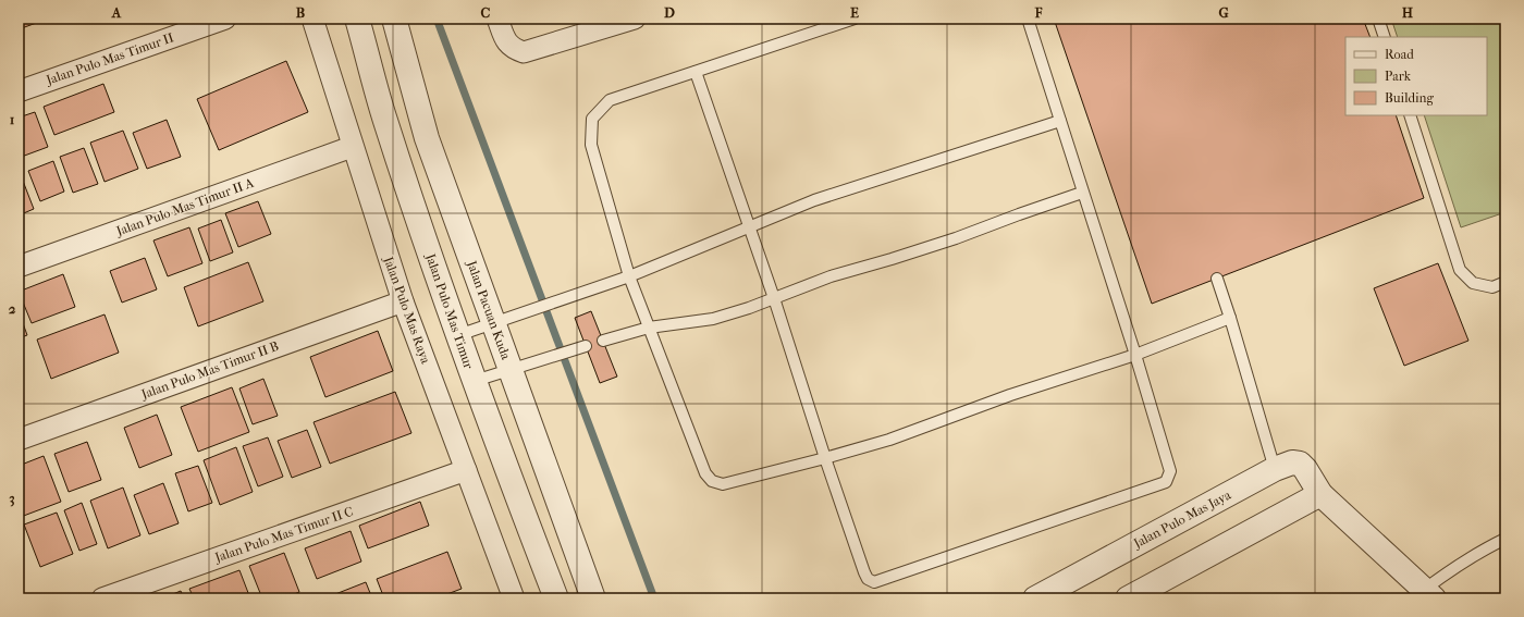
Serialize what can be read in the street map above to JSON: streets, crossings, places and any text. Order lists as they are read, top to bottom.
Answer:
{
  "streets": {
    "street": [
      "Jalan Pulo Mas Timur II",
      "Jalan Pulo Mas Timur II A",
      "Jalan Pulo Mas Raya",
      "Jalan Pacuan Kuda",
      "Jalan Pulo Mas Timur",
      "Jalan Pulo Mas Timur II B",
      "Jalan Pulo Mas Jaya",
      "Jalan Pulo Mas Timur II C"
    ]
  },
  "crossings": [
    ["Jalan Pulo Mas Timur II A", "Jalan Pulo Mas Raya"],
    ["Jalan Pulo Mas Raya", "Jalan Pulo Mas Timur II B"],
    ["Jalan Pulo Mas Raya", "Jalan Pulo Mas Timur II C"]
  ],
  "legend": ["Road", "Park", "Building"],
  "grid": {
    "columns": [
      "A",
      "B",
      "C",
      "D",
      "E",
      "F",
      "G",
      "H"
    ],
    "rows": ["1", "2", "3"]
  }
}
